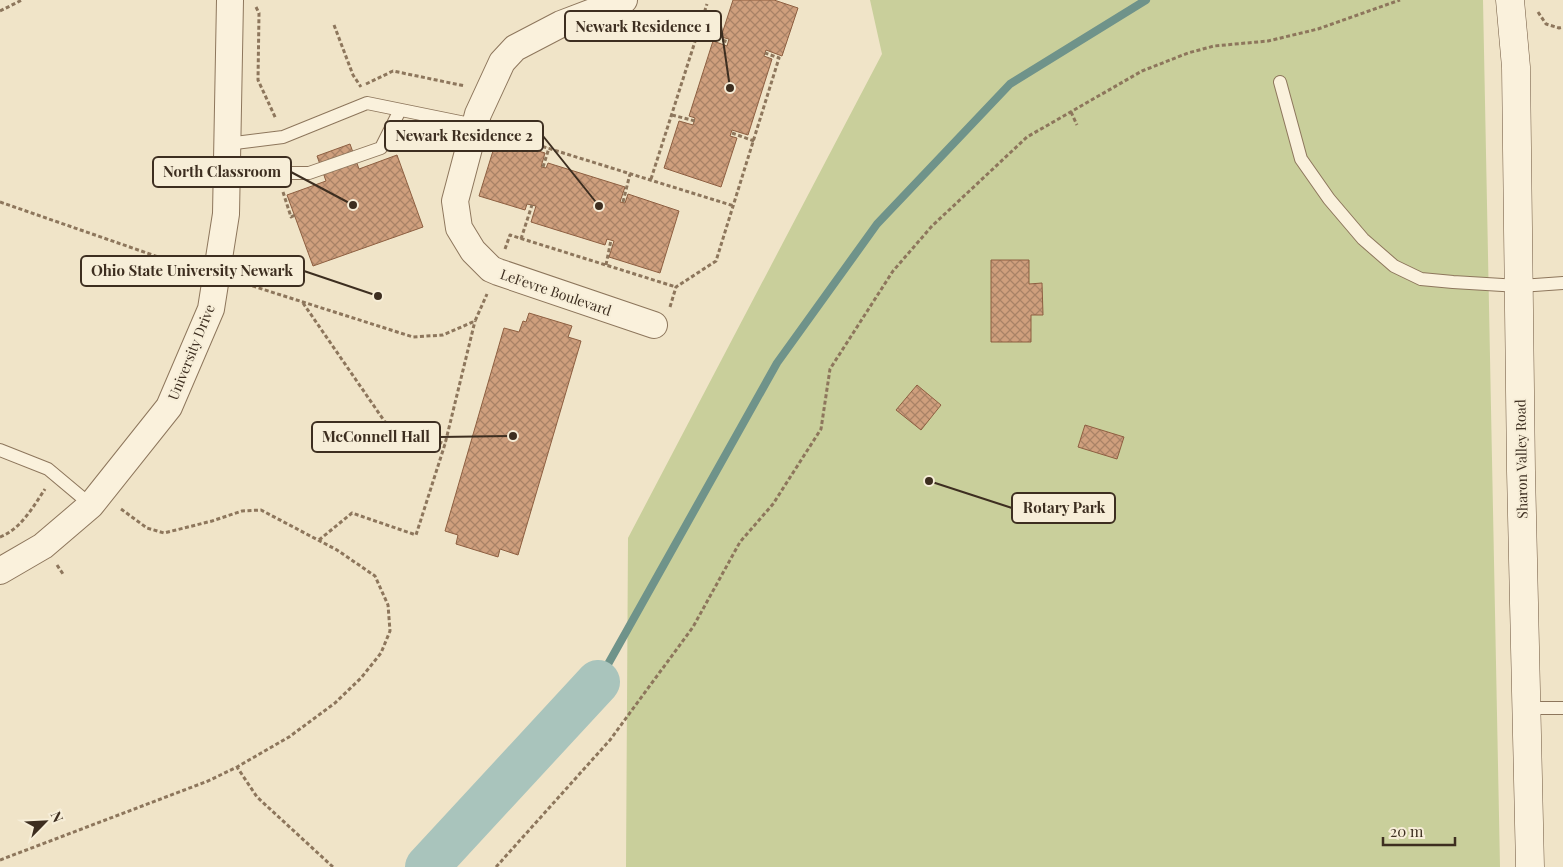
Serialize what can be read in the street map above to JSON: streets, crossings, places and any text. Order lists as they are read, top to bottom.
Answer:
{
  "streets": {
    "street": ["LeFevre Boulevard", "University Drive", "Sharon Valley Road"]
  },
  "places": [
    "Newark Residence 1",
    "North Classroom",
    "Newark Residence 2",
    "Ohio State University Newark",
    "McConnell Hall",
    "Rotary Park"
  ],
  "scale_bar": "20 m",
  "north": "top right"
}
